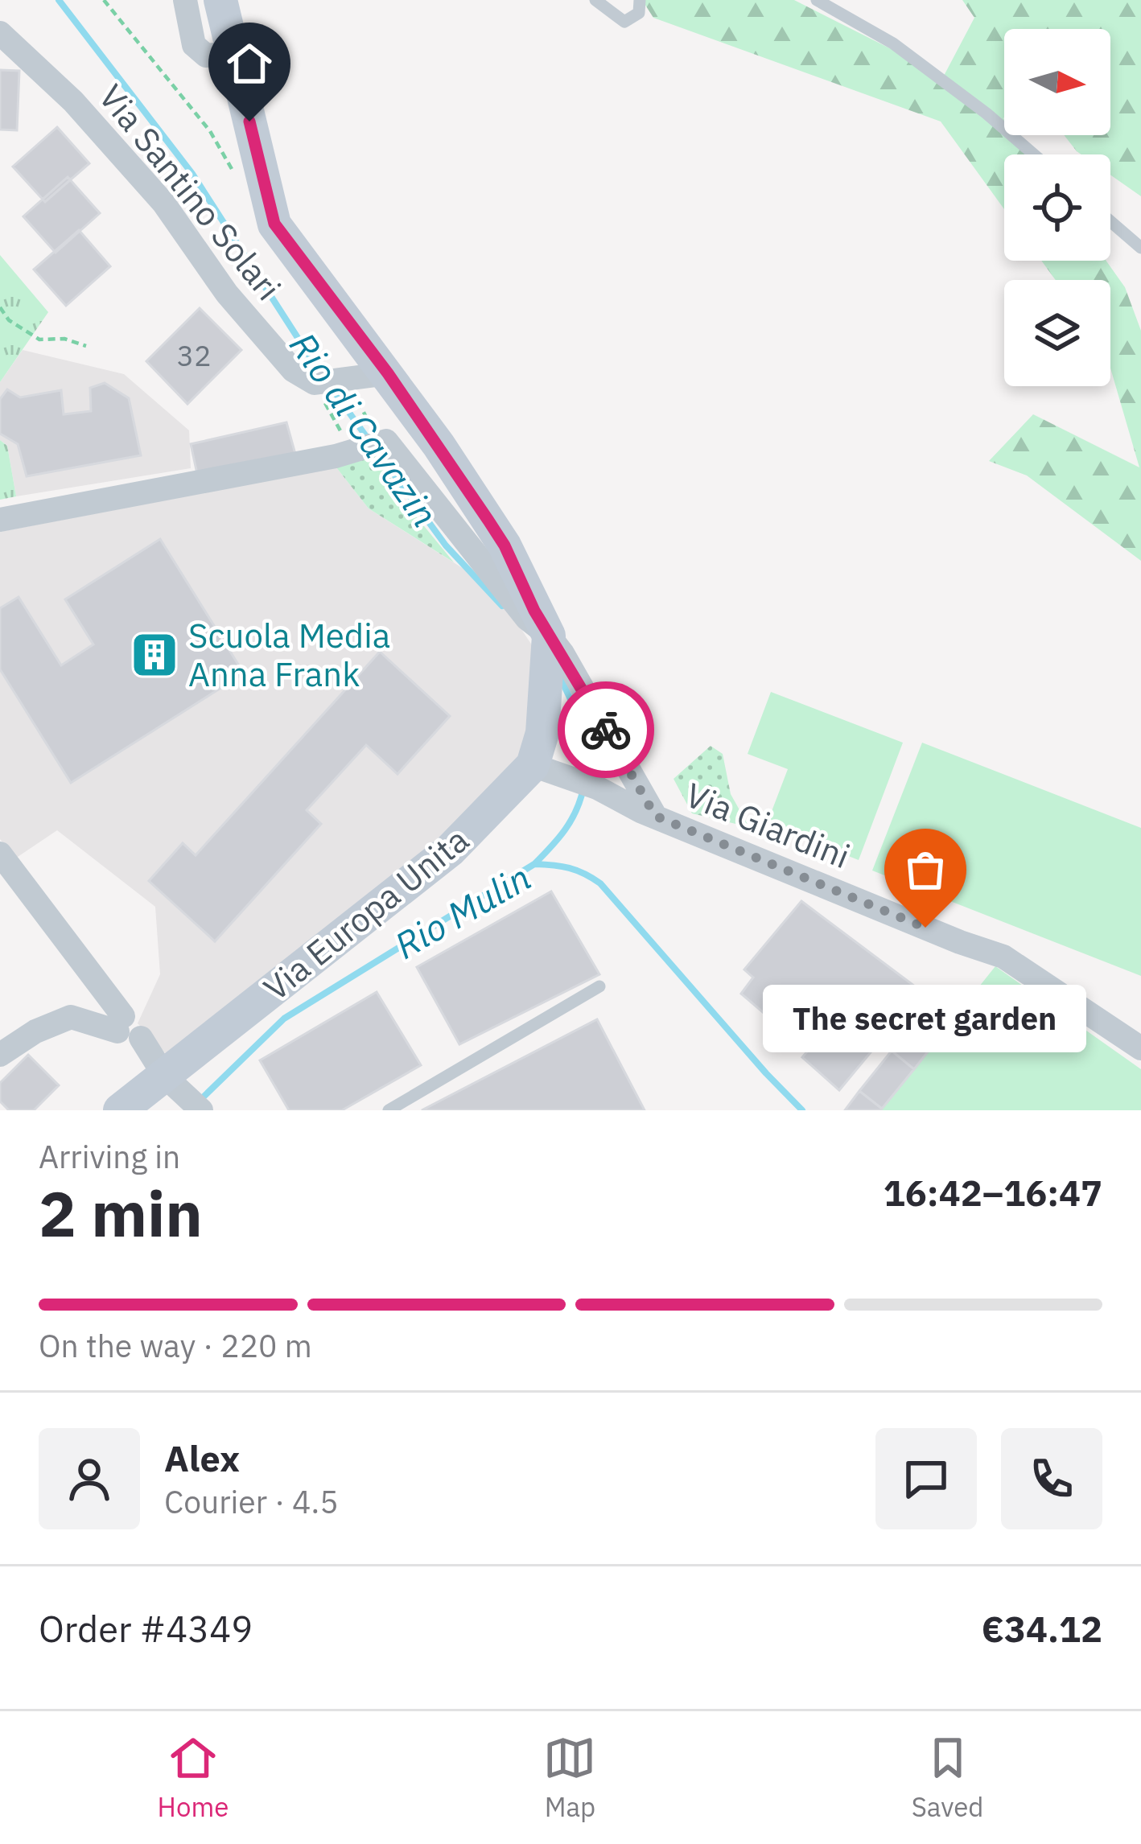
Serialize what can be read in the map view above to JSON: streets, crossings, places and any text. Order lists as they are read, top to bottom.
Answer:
{
  "streets": {
    "main road": ["Via Europa Unita"],
    "street": ["Via Santino Solari", "Via Giardini"]
  },
  "water": ["Rio di Cavazin", "Rio Mulin"],
  "places": {
    "building": ["Scuola Media Anna Frank"],
    "other": ["The secret garden"]
  },
  "house_numbers": ["32"],
  "north": "right",
  "page": {
    "bubble": "The secret garden",
    "heading": ["2 min", "Arriving in", "16:42–16:47"],
    "panel": [
      "Alex",
      "Courier · 4.5",
      "Order #4349",
      "€34.12"
    ],
    "bar": "On the way · 220 m",
    "tabs": ["Home", "Map", "Saved"]
  }
}
